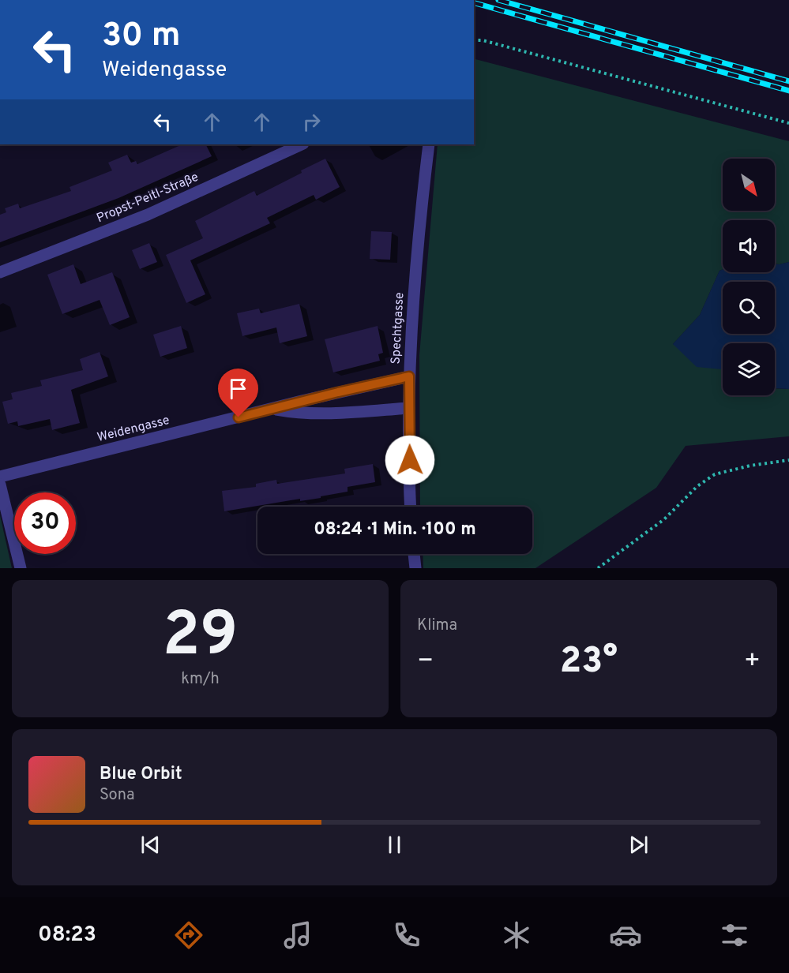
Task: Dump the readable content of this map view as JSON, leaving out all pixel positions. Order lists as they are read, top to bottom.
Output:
{
  "streets": {
    "street": ["Propst-Peitl-Straße", "Spechtgasse", "Weidengasse"]
  },
  "crossings": [
    ["Spechtgasse", "Weidengasse"]
  ],
  "north": "bottom right",
  "page": {
    "turn": ["30 m", "Weidengasse"],
    "limit": "30",
    "trip": "08:24 · 1 Min. · 100 m",
    "tile": [
      ["29", "km/h"],
      "Klima"
    ],
    "heat": ["−", "23°", "+"],
    "song": ["Blue Orbit", "Sona"],
    "tabs": "08:23"
  }
}
